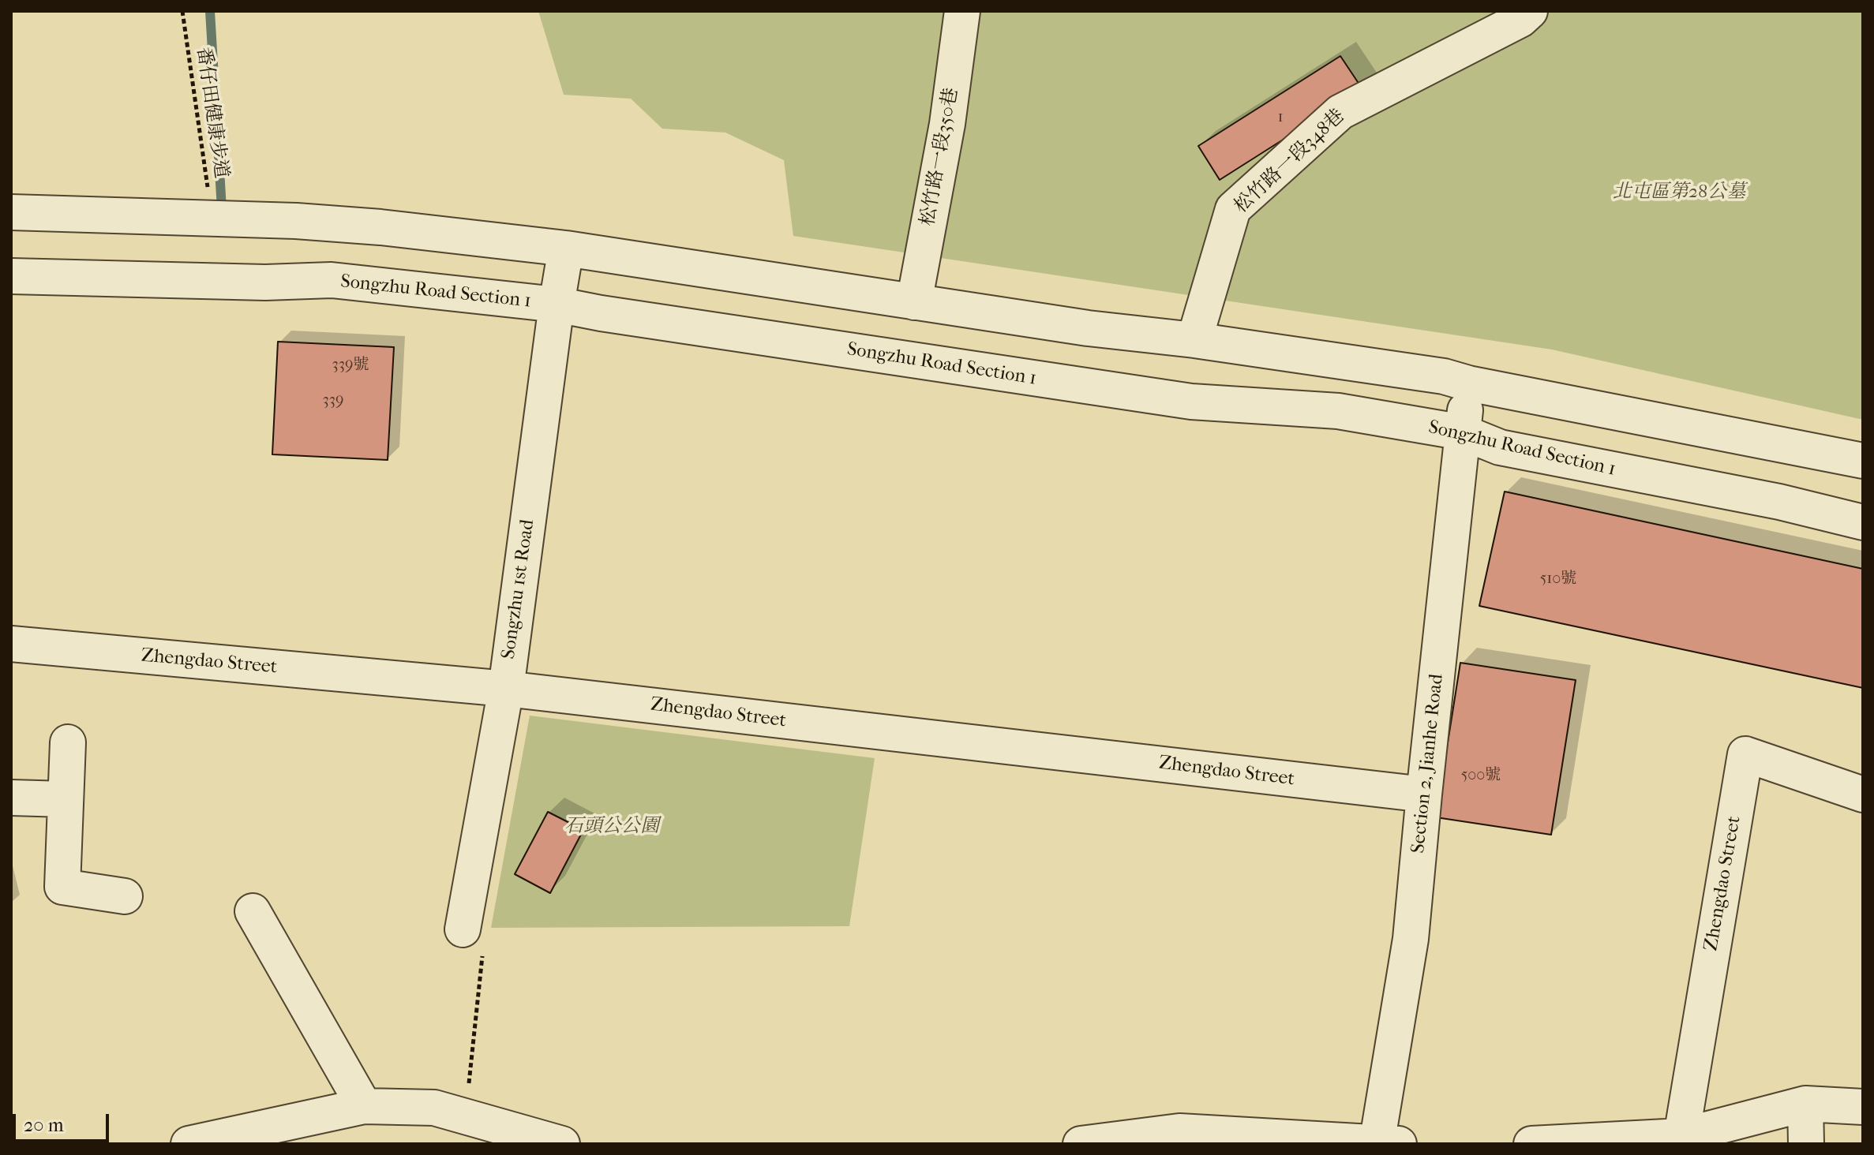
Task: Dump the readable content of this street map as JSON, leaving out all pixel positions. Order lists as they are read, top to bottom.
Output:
{
  "streets": {
    "street": [
      "松竹路一段350巷",
      "松竹路一段348巷",
      "Songzhu Road Section 1",
      "Songzhu 1st Road",
      "Zhengdao Street",
      "Section 2, Jianhe Road"
    ],
    "path": ["番仔田健康步道"]
  },
  "crossings": [
    ["Songzhu Road Section 1", "Songzhu 1st Road"],
    ["Songzhu Road Section 1", "Section 2, Jianhe Road"],
    ["Songzhu 1st Road", "Zhengdao Street"],
    ["Zhengdao Street", "Section 2, Jianhe Road"]
  ],
  "parks": ["北屯區第28公墓", "石頭公公園"],
  "house_numbers": [
    "1",
    "339號",
    "339",
    "510號",
    "500號"
  ],
  "scale_bar": "20 m"
}
